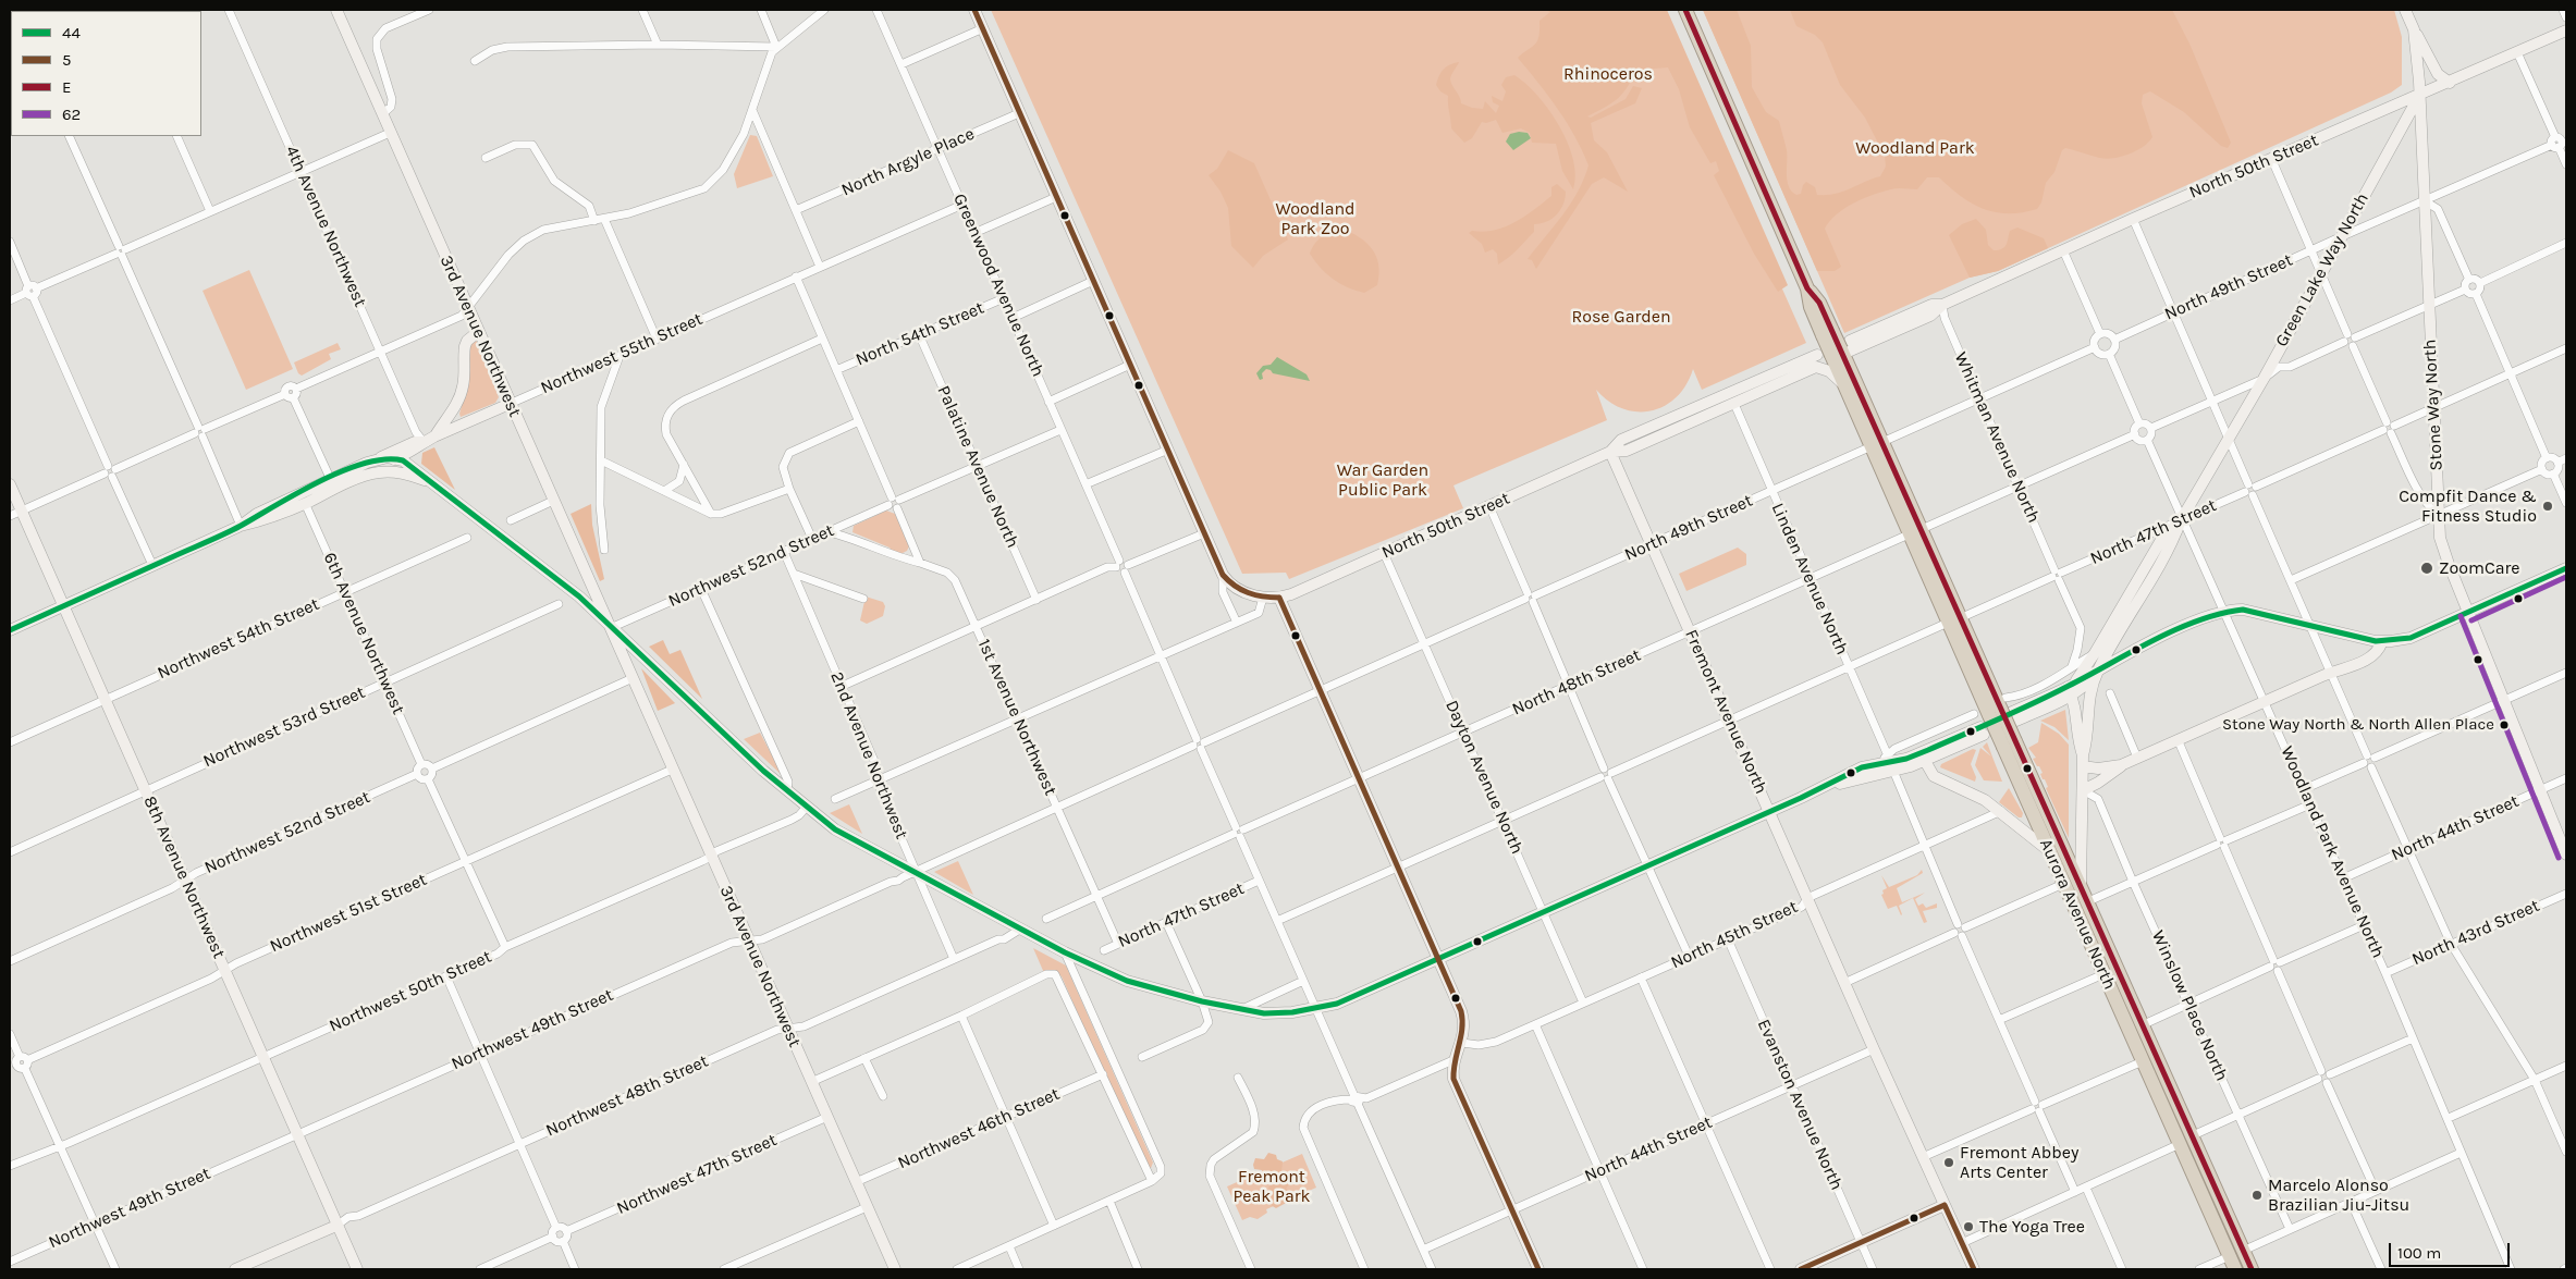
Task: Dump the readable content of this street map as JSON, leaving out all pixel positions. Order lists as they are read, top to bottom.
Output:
{
  "streets": {
    "highway": ["Aurora Avenue North"],
    "main road": [
      "North 50th Street",
      "Green Lake Way North",
      "3rd Avenue Northwest",
      "Northwest 55th Street",
      "Stone Way North",
      "Fremont Avenue North",
      "8th Avenue Northwest",
      "Northwest 48th Street"
    ],
    "street": [
      "North Argyle Place",
      "4th Avenue Northwest",
      "Greenwood Avenue North",
      "North 49th Street",
      "North 54th Street",
      "Whitman Avenue North",
      "Palatine Avenue North",
      "North 47th Street",
      "Northwest 52nd Street",
      "Linden Avenue North",
      "6th Avenue Northwest",
      "Northwest 54th Street",
      "North 48th Street",
      "1st Avenue Northwest",
      "Northwest 53rd Street",
      "2nd Avenue Northwest",
      "Dayton Avenue North",
      "North 44th Street",
      "Woodland Park Avenue North",
      "Northwest 51st Street",
      "North 43rd Street",
      "North 45th Street",
      "Northwest 50th Street",
      "Winslow Place North",
      "Northwest 49th Street",
      "Evanston Avenue North",
      "Northwest 46th Street",
      "Northwest 47th Street"
    ]
  },
  "crossings": [
    ["North Argyle Place", "Greenwood Avenue North"],
    ["North 50th Street", "Green Lake Way North"],
    ["North 50th Street", "Stone Way North"],
    ["North 50th Street", "Whitman Avenue North"],
    ["North 50th Street", "Linden Avenue North"],
    ["North 50th Street", "Fremont Avenue North"],
    ["North 50th Street", "Dayton Avenue North"],
    ["North 50th Street", "Aurora Avenue North"],
    ["4th Avenue Northwest", "Northwest 55th Street"],
    ["Green Lake Way North", "North 49th Street"],
    ["Green Lake Way North", "Stone Way North"],
    ["Green Lake Way North", "North 47th Street"],
    ["Green Lake Way North", "Woodland Park Avenue North"],
    ["Green Lake Way North", "Aurora Avenue North"],
    ["Green Lake Way North", "Winslow Place North"],
    ["Greenwood Avenue North", "North 54th Street"],
    ["Greenwood Avenue North", "Northwest 55th Street"],
    ["Greenwood Avenue North", "Northwest 52nd Street"],
    ["North 49th Street", "Stone Way North"],
    ["North 49th Street", "Whitman Avenue North"],
    ["North 49th Street", "Linden Avenue North"],
    ["North 49th Street", "Fremont Avenue North"],
    ["North 49th Street", "1st Avenue Northwest"],
    ["North 49th Street", "Dayton Avenue North"],
    ["North 49th Street", "Aurora Avenue North"],
    ["North 49th Street", "Northwest 49th Street"],
    ["North 54th Street", "Palatine Avenue North"],
    ["3rd Avenue Northwest", "Northwest 55th Street"],
    ["3rd Avenue Northwest", "Northwest 52nd Street"],
    ["3rd Avenue Northwest", "Northwest 51st Street"],
    ["3rd Avenue Northwest", "Northwest 50th Street"],
    ["3rd Avenue Northwest", "Northwest 49th Street"],
    ["3rd Avenue Northwest", "Northwest 48th Street"],
    ["3rd Avenue Northwest", "Northwest 46th Street"],
    ["3rd Avenue Northwest", "Northwest 47th Street"],
    ["Stone Way North", "North 47th Street"],
    ["Stone Way North", "North 44th Street"],
    ["Whitman Avenue North", "North 47th Street"],
    ["Whitman Avenue North", "North 48th Street"],
    ["Palatine Avenue North", "Northwest 52nd Street"],
    ["North 47th Street", "Linden Avenue North"],
    ["North 47th Street", "Fremont Avenue North"],
    ["North 47th Street", "1st Avenue Northwest"],
    ["North 47th Street", "Dayton Avenue North"],
    ["North 47th Street", "Woodland Park Avenue North"],
    ["North 47th Street", "Aurora Avenue North"],
    ["Northwest 52nd Street", "6th Avenue Northwest"],
    ["Northwest 52nd Street", "1st Avenue Northwest"],
    ["Northwest 52nd Street", "2nd Avenue Northwest"],
    ["Northwest 52nd Street", "8th Avenue Northwest"],
    ["Linden Avenue North", "North 48th Street"],
    ["6th Avenue Northwest", "Northwest 54th Street"],
    ["6th Avenue Northwest", "Northwest 53rd Street"],
    ["Northwest 54th Street", "8th Avenue Northwest"],
    ["North 48th Street", "Fremont Avenue North"],
    ["North 48th Street", "1st Avenue Northwest"],
    ["North 48th Street", "Dayton Avenue North"],
    ["North 48th Street", "Woodland Park Avenue North"],
    ["North 48th Street", "Aurora Avenue North"],
    ["Fremont Avenue North", "North 44th Street"],
    ["Fremont Avenue North", "North 45th Street"],
    ["1st Avenue Northwest", "Northwest 49th Street"],
    ["Northwest 53rd Street", "8th Avenue Northwest"],
    ["2nd Avenue Northwest", "Northwest 49th Street"],
    ["2nd Avenue Northwest", "Northwest 48th Street"],
    ["Dayton Avenue North", "North 45th Street"],
    ["North 44th Street", "Woodland Park Avenue North"],
    ["North 44th Street", "Evanston Avenue North"],
    ["Woodland Park Avenue North", "North 43rd Street"],
    ["8th Avenue Northwest", "Northwest 51st Street"],
    ["8th Avenue Northwest", "Northwest 50th Street"],
    ["8th Avenue Northwest", "Northwest 49th Street"],
    ["8th Avenue Northwest", "Northwest 48th Street"],
    ["North 45th Street", "Evanston Avenue North"]
  ],
  "parks": [
    "Rhinoceros",
    "Woodland Park",
    "Woodland Park Zoo",
    "Rose Garden",
    "War Garden Public Park",
    "Fremont Peak Park"
  ],
  "places": [
    "Compfit Dance & Fitness Studio",
    "ZoomCare",
    "Stone Way North & North Allen Place",
    "Fremont Abbey Arts Center",
    "Marcelo Alonso Brazilian Jiu-Jitsu",
    "The Yoga Tree"
  ],
  "lines": [
    "transit line 5",
    "transit line E",
    "transit line 44",
    "transit line 62"
  ],
  "legend": [
    "44",
    "5",
    "E",
    "62"
  ],
  "scale_bar": "100 m"
}
